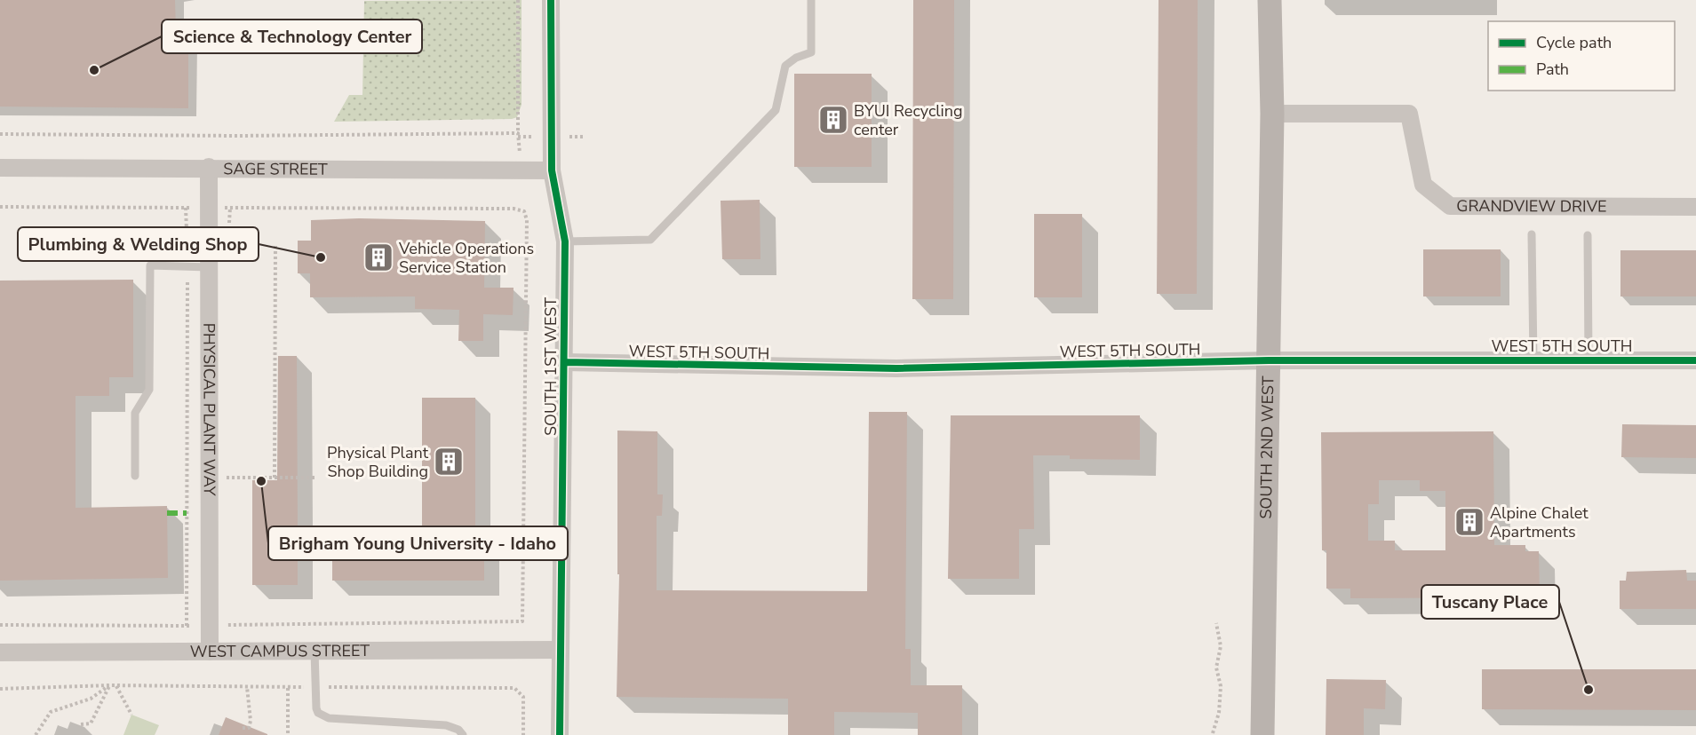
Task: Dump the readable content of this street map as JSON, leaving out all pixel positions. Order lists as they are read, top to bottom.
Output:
{
  "streets": {
    "main road": ["SOUTH 2ND WEST"],
    "street": [
      "SAGE STREET",
      "GRANDVIEW DRIVE",
      "WEST 5TH SOUTH",
      "SOUTH 1ST WEST",
      "PHYSICAL PLANT WAY",
      "WEST CAMPUS STREET"
    ]
  },
  "crossings": [
    ["SAGE STREET", "SOUTH 1ST WEST"],
    ["SAGE STREET", "PHYSICAL PLANT WAY"],
    ["GRANDVIEW DRIVE", "SOUTH 2ND WEST"],
    ["WEST 5TH SOUTH", "SOUTH 1ST WEST"],
    ["WEST 5TH SOUTH", "SOUTH 2ND WEST"],
    ["SOUTH 1ST WEST", "WEST CAMPUS STREET"],
    ["PHYSICAL PLANT WAY", "WEST CAMPUS STREET"]
  ],
  "places": {
    "other": [
      "Science & Technology Center",
      "Plumbing & Welding Shop",
      "Brigham Young University - Idaho",
      "Tuscany Place"
    ],
    "building": [
      "BYUI Recycling center",
      "Vehicle Operations Service Station",
      "Physical Plant Shop Building",
      "Alpine Chalet Apartments"
    ]
  },
  "legend": ["Cycle path", "Path"]
}
